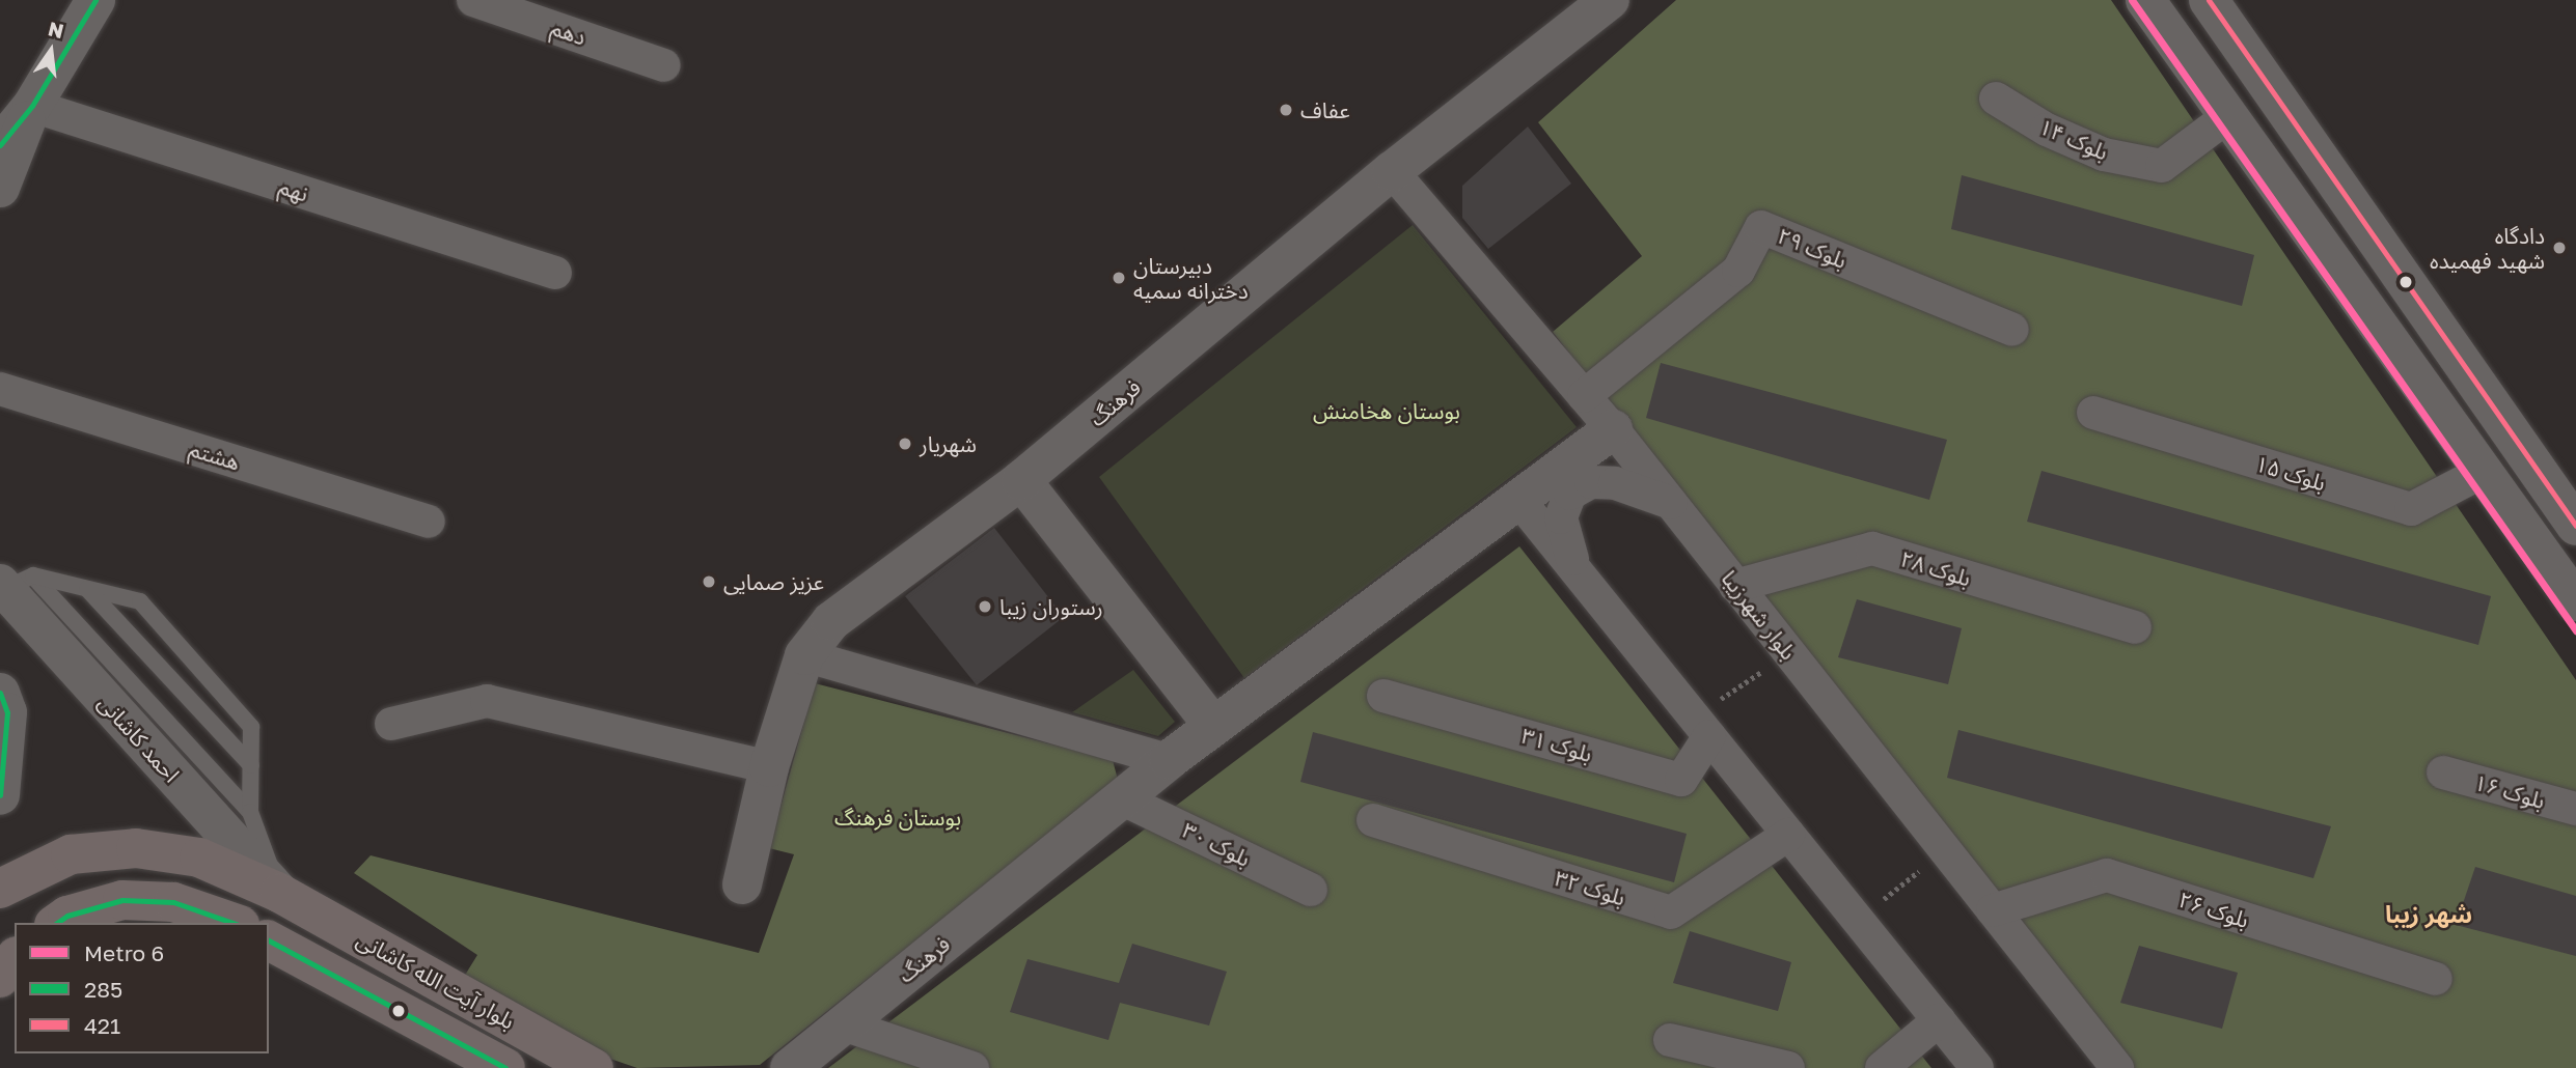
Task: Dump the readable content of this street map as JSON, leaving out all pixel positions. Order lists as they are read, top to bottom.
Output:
{
  "streets": {
    "main road": ["بلوار آیت الله کاشانی"],
    "street": [
      "دهم",
      "بلوک ۱۴",
      "نهم",
      "بلوک ۲۹",
      "فرهنگ",
      "هشتم",
      "بلوک ۱۵",
      "بلوک ۲۸",
      "بلوار شهرزیبا",
      "احمد کاشانی",
      "بلوک ۳۱",
      "بلوک ۱۶",
      "بلوک ۳۰",
      "بلوک ۳۲",
      "بلوک ۲۶"
    ]
  },
  "crossings": [
    ["بلوک ۲۹", "بلوار شهرزیبا"],
    ["فرهنگ", "بلوار شهرزیبا"],
    ["فرهنگ", "بلوک ۳۰"],
    ["بلوک ۲۸", "بلوار شهرزیبا"],
    ["بلوار شهرزیبا", "بلوک ۲۶"],
    ["احمد کاشانی", "بلوار آیت الله کاشانی"]
  ],
  "districts": ["شهر زیبا"],
  "parks": ["بوستان هخامنش", "بوستان فرهنگ"],
  "places": [
    "عفاف",
    "دادگاه شهید فهمیده",
    "دبیرستان دخترانه سمیه",
    "شهریار",
    "عزیز صمایی",
    "رستوران زیبا"
  ],
  "lines": ["metro line 6", "transit line 285", "transit line 421"],
  "legend": ["Metro 6", "285", "421"],
  "north": "top"
}
